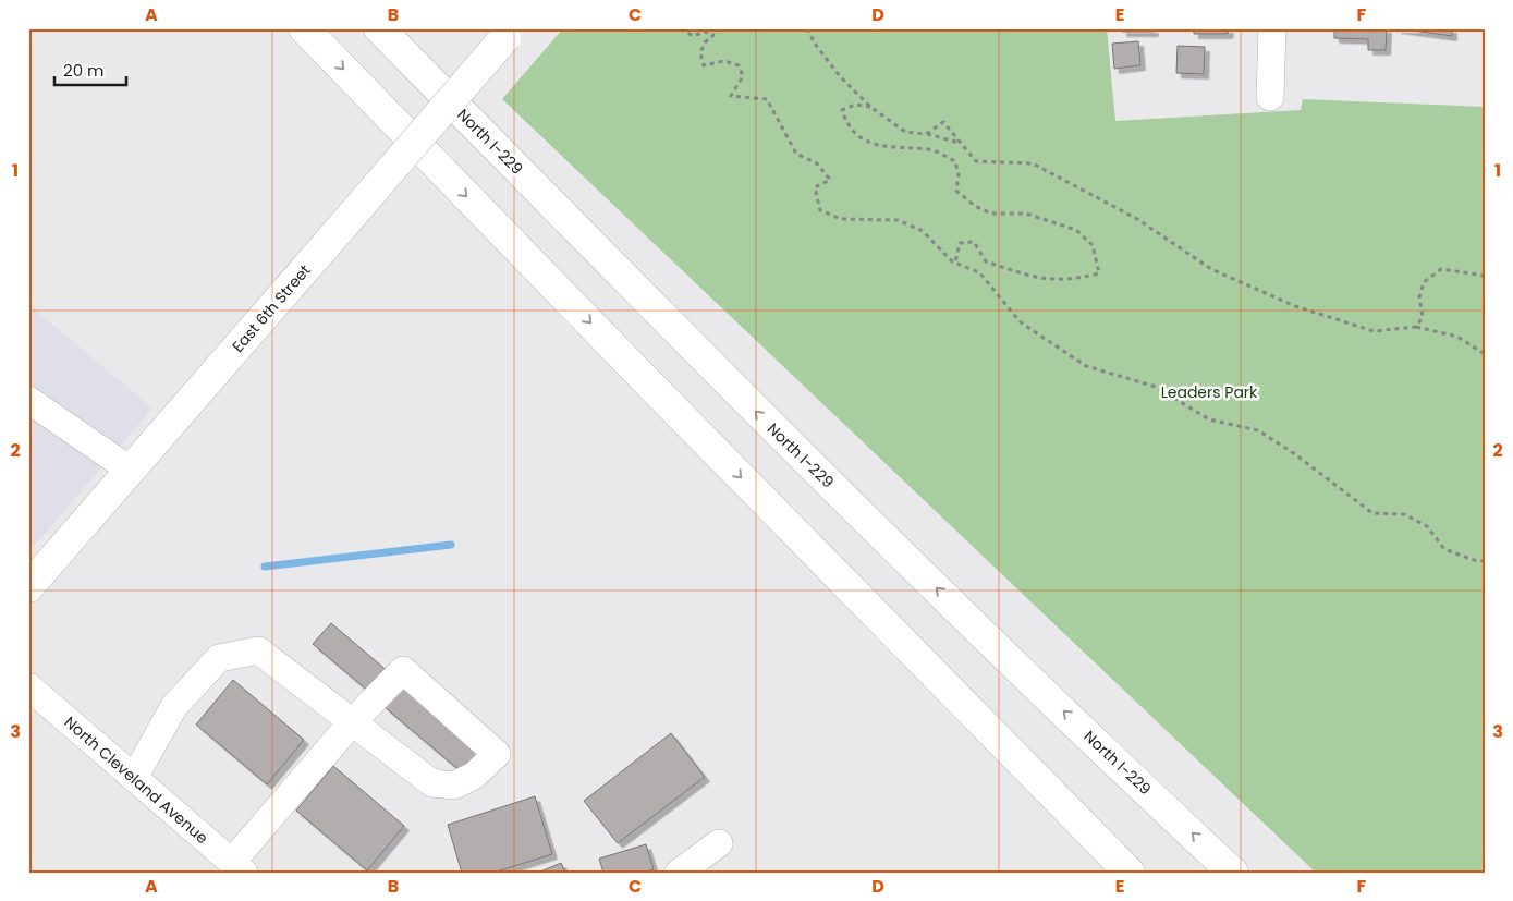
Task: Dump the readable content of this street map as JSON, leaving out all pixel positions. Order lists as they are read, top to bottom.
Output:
{
  "streets": {
    "main road": ["North I-229", "East 6th Street"],
    "street": ["North Cleveland Avenue"]
  },
  "parks": ["Leaders Park"],
  "scale_bar": "20 m",
  "grid": {
    "columns": [
      "A",
      "B",
      "C",
      "D",
      "E",
      "F"
    ],
    "rows": ["1", "2", "3"]
  }
}
